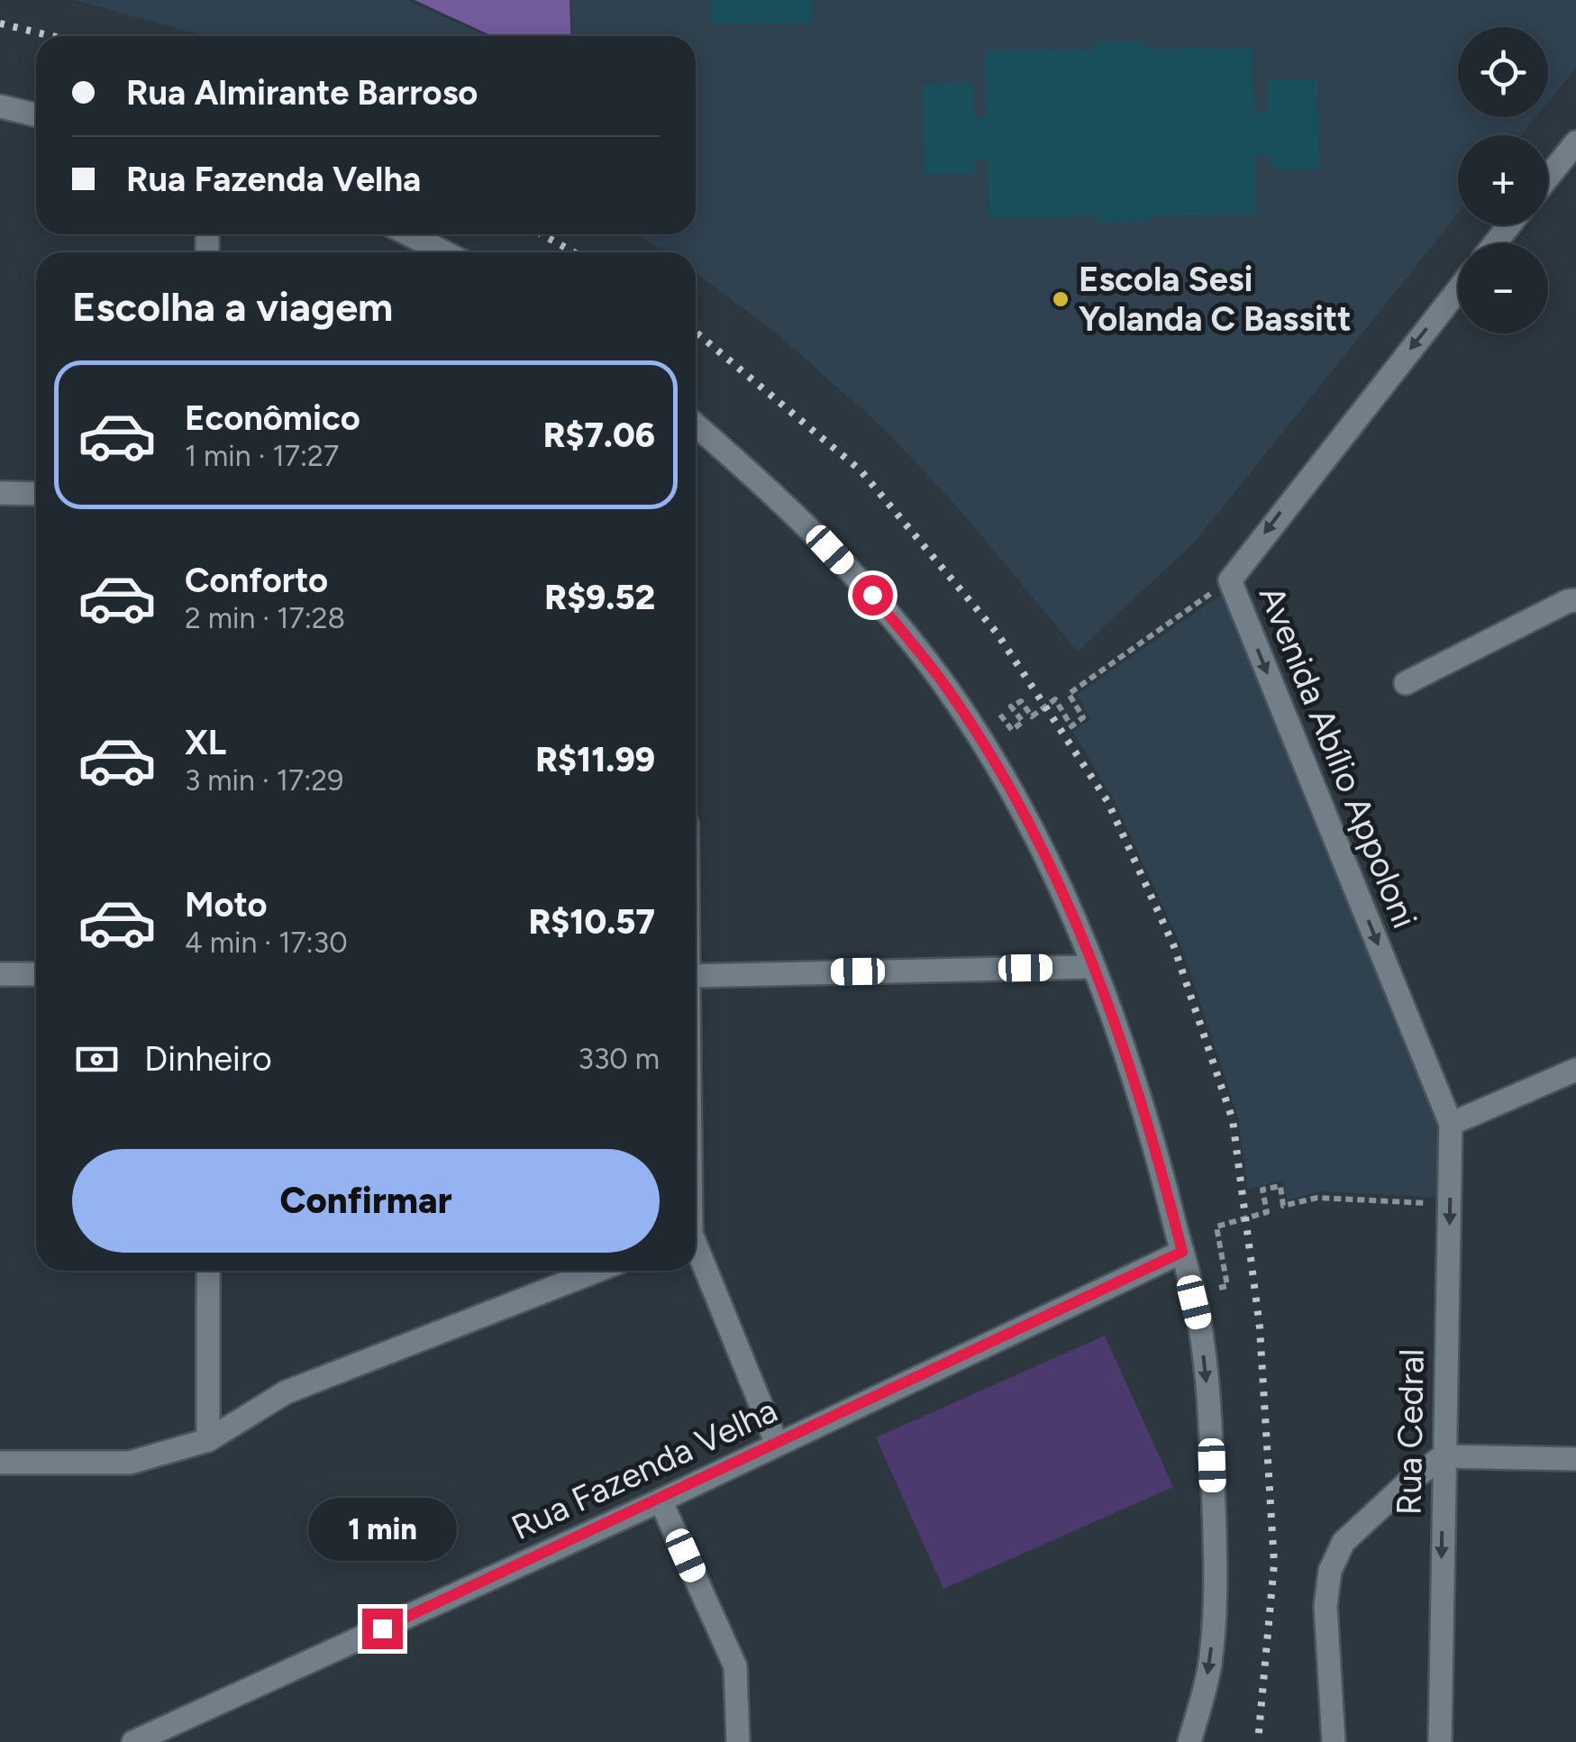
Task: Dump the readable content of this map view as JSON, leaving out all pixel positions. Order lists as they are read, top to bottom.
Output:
{
  "streets": {
    "street": ["Avenida Abílio Appoloni", "Rua Cedral", "Rua Fazenda Velha"]
  },
  "crossings": [
    ["Avenida Abílio Appoloni", "Rua Cedral"]
  ],
  "one_way": ["Avenida Abílio Appoloni", "Rua Cedral"],
  "places": ["Escola Sesi Yolanda C Bassitt"],
  "page": {
    "map_buttons": ["+", "−"],
    "banner": ["Rua Almirante Barroso", "Rua Fazenda Velha"],
    "heading": "Escolha a viagem",
    "list": [
      {
        "name": "Econômico",
        "note": "1 min · 17:27",
        "value": "R$7.06"
      },
      {
        "name": "Conforto",
        "note": "2 min · 17:28",
        "value": "R$9.52"
      },
      {
        "name": "XL",
        "note": "3 min · 17:29",
        "value": "R$11.99"
      },
      {
        "name": "Moto",
        "note": "4 min · 17:30",
        "value": "R$10.57"
      }
    ],
    "pay": ["Dinheiro", "330 m"],
    "buttons": "Confirmar",
    "bubble": "1 min"
  }
}
